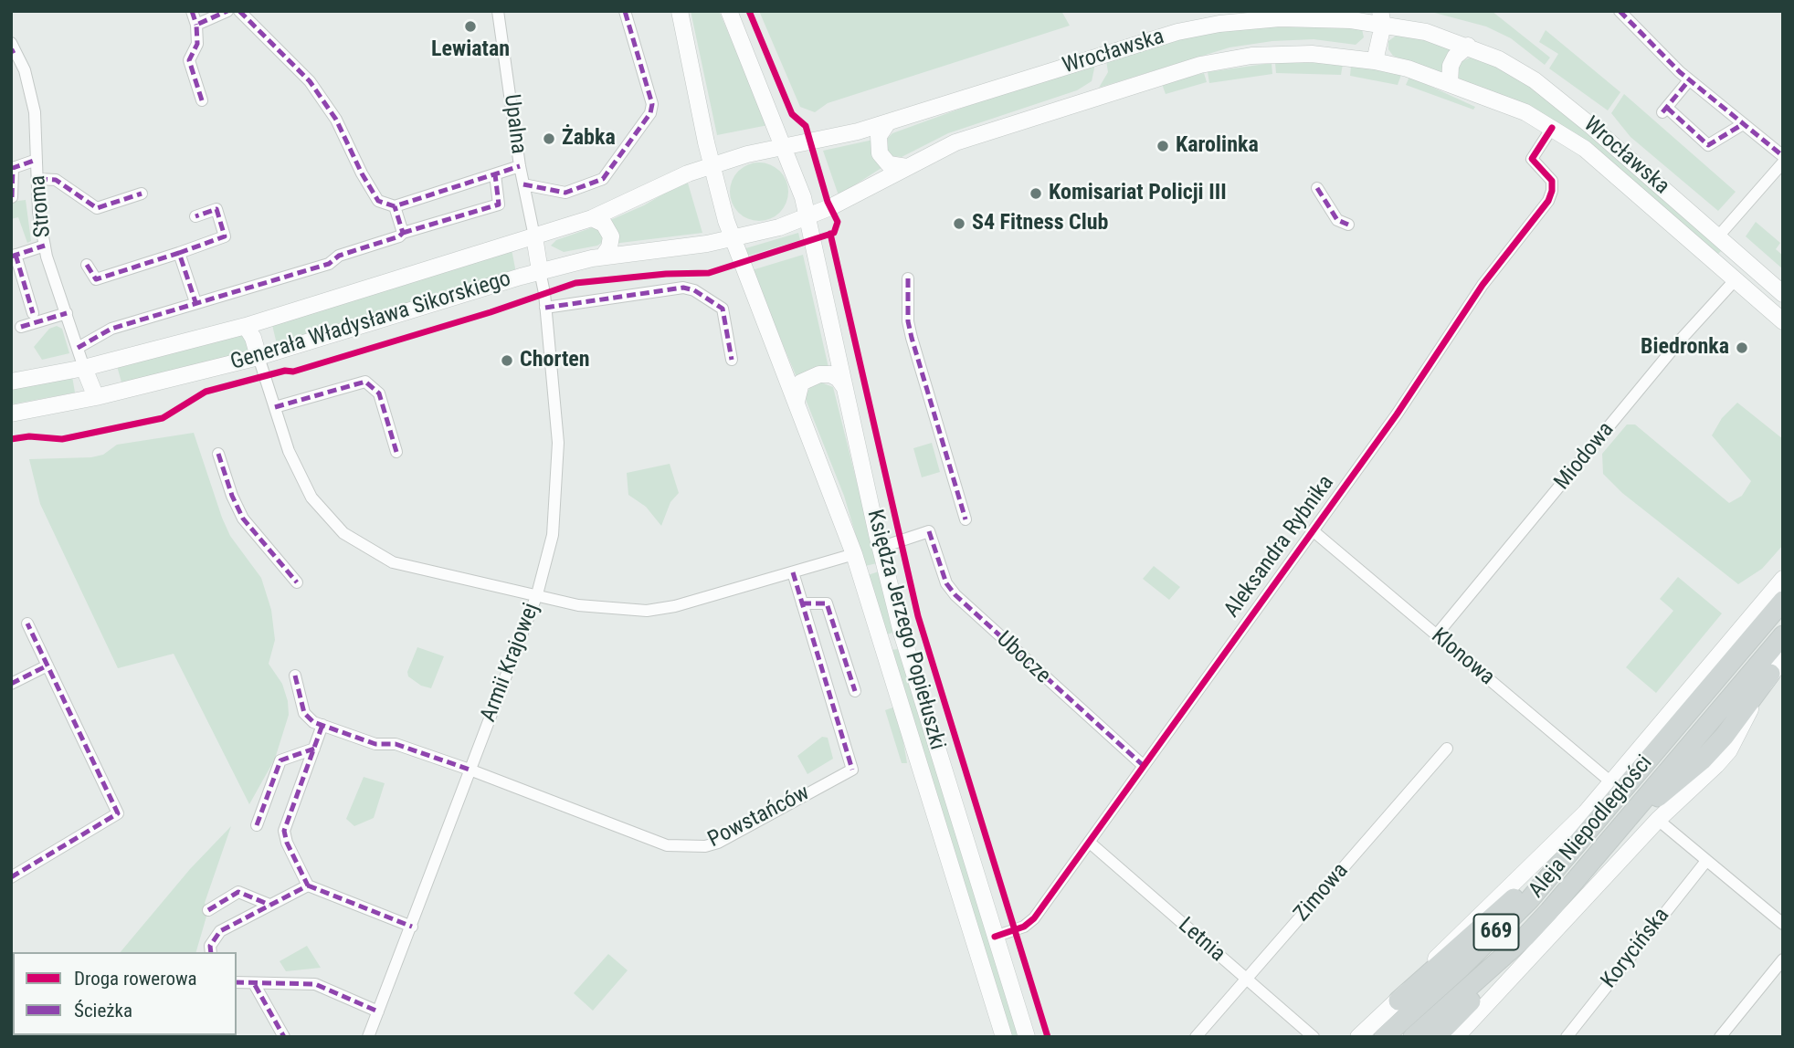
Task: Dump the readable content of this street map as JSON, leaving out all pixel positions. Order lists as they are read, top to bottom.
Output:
{
  "streets": {
    "main road": [
      "Wrocławska",
      "Generała Władysława Sikorskiego",
      "Księdza Jerzego Popiełuszki",
      "Aleja Niepodległości",
      "669"
    ],
    "street": [
      "Upalna",
      "Stroma",
      "Miodowa",
      "Aleksandra Rybnika",
      "Klonowa",
      "Ubocze",
      "Armii Krajowej",
      "Powstańców",
      "Zimowa",
      "Letnia",
      "Korycińska"
    ]
  },
  "crossings": [
    ["Wrocławska", "Generała Władysława Sikorskiego"],
    ["Wrocławska", "Miodowa"],
    ["Wrocławska", "Aleksandra Rybnika"],
    ["Wrocławska", "Księdza Jerzego Popiełuszki"],
    ["Upalna", "Generała Władysława Sikorskiego"],
    ["Stroma", "Generała Władysława Sikorskiego"],
    ["Generała Władysława Sikorskiego", "Księdza Jerzego Popiełuszki"],
    ["Generała Władysława Sikorskiego", "Armii Krajowej"],
    ["Miodowa", "Klonowa"],
    ["Aleksandra Rybnika", "Księdza Jerzego Popiełuszki"],
    ["Aleksandra Rybnika", "Klonowa"],
    ["Aleksandra Rybnika", "Ubocze"],
    ["Aleksandra Rybnika", "Letnia"],
    ["Księdza Jerzego Popiełuszki", "Ubocze"],
    ["Armii Krajowej", "Powstańców"],
    ["Zimowa", "Letnia"]
  ],
  "places": [
    "Lewiatan",
    "Żabka",
    "Karolinka",
    "Komisariat Policji III",
    "S4 Fitness Club",
    "Biedronka",
    "Chorten"
  ],
  "legend": ["Droga rowerowa", "Ścieżka"]
}
